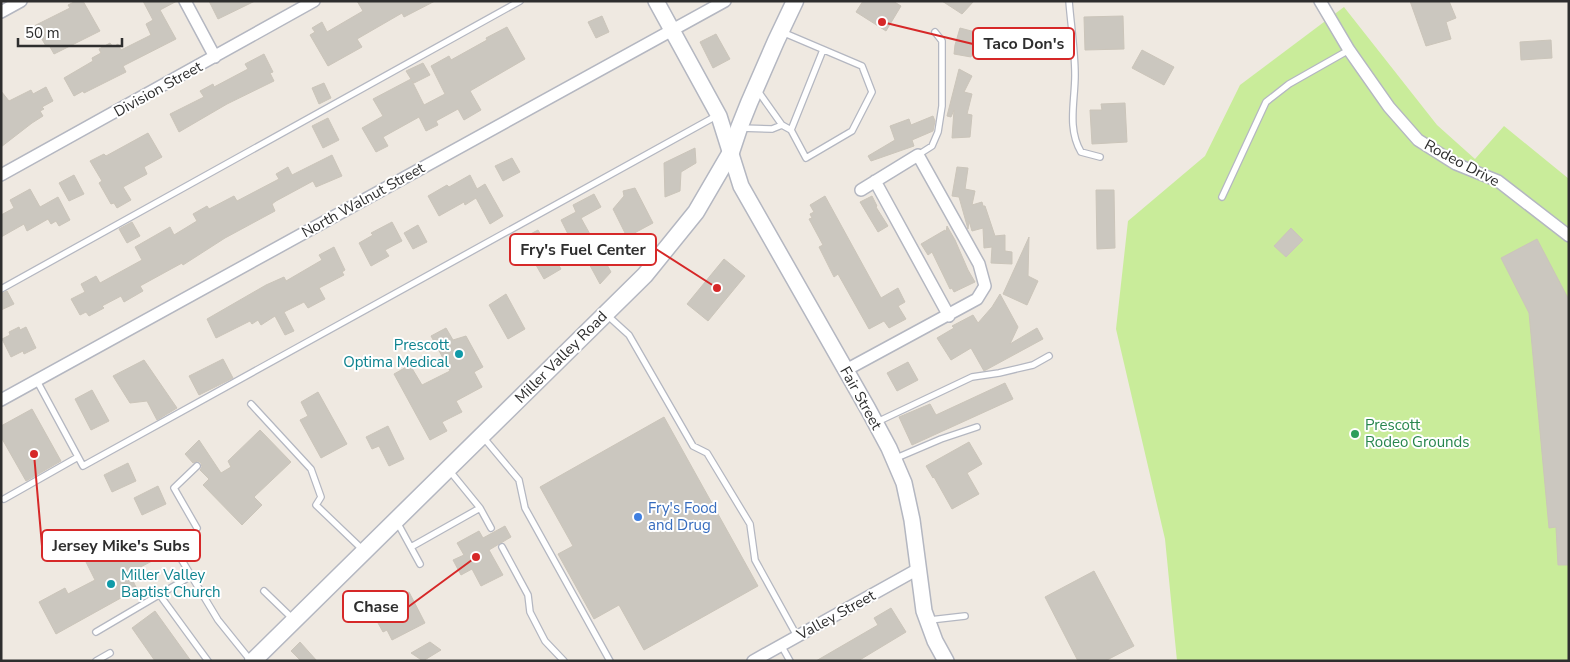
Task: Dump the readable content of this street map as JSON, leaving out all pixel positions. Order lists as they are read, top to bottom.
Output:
{
  "streets": {
    "main road": ["Miller Valley Road"],
    "street": [
      "Division Street",
      "Rodeo Drive",
      "North Walnut Street",
      "Fair Street",
      "Valley Street"
    ]
  },
  "crossings": [
    ["North Walnut Street", "Fair Street"],
    ["Miller Valley Road", "Fair Street"],
    ["Fair Street", "Valley Street"]
  ],
  "places": [
    "Taco Don's",
    "Fry's Fuel Center",
    "Prescott Optima Medical",
    "Prescott Rodeo Grounds",
    "Jersey Mike's Subs",
    "Fry's Food and Drug",
    "Chase",
    "Miller Valley Baptist Church"
  ],
  "scale_bar": "50 m"
}
